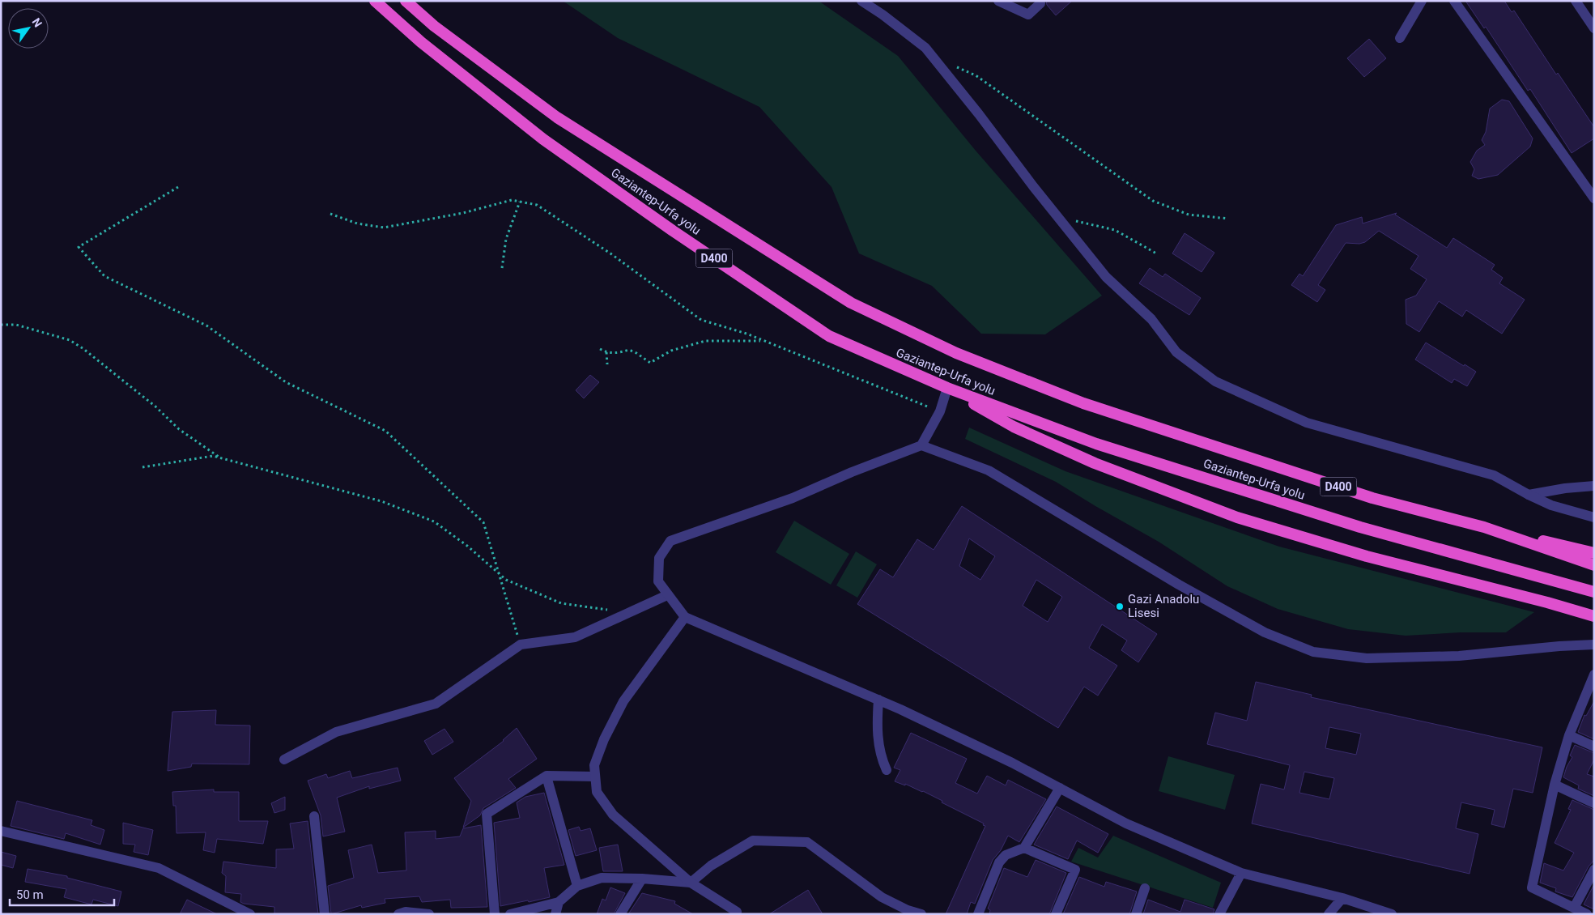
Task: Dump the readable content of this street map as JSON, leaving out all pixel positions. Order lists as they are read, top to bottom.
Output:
{
  "streets": {
    "highway": ["Gaziantep-Urfa yolu", "D400"]
  },
  "places": ["Gazi Anadolu Lisesi"],
  "scale_bar": "50 m",
  "north": "top right"
}
